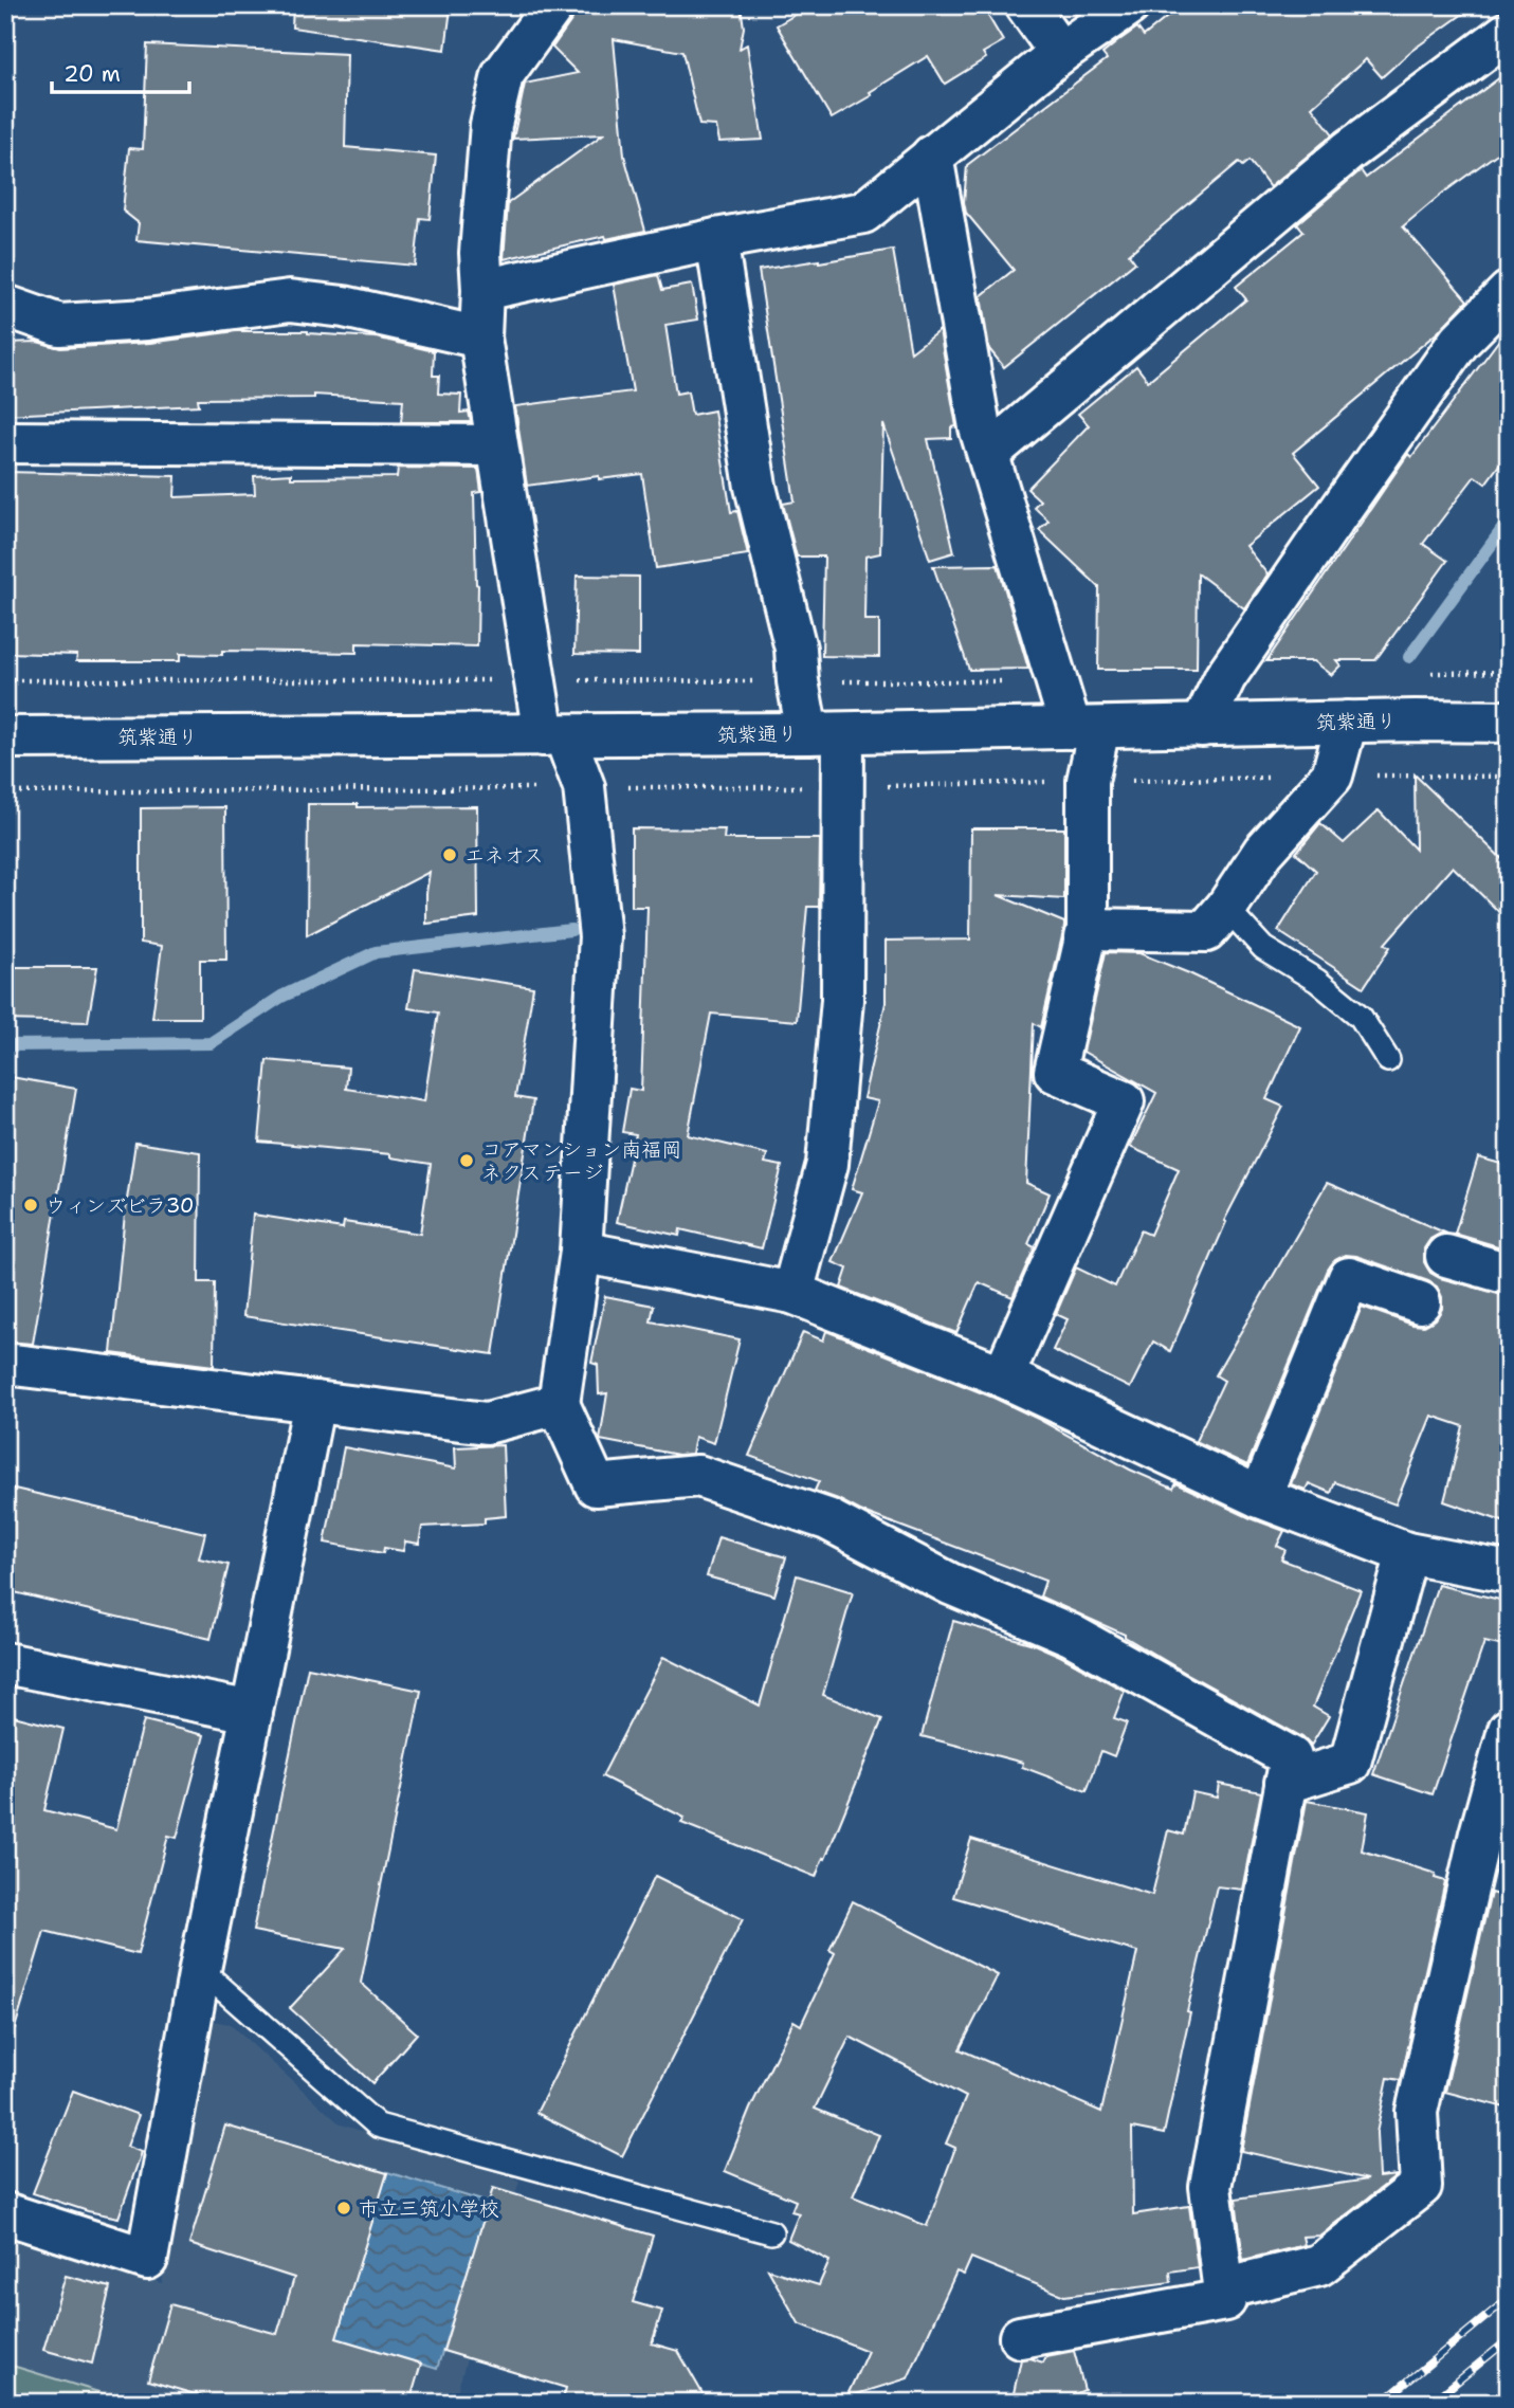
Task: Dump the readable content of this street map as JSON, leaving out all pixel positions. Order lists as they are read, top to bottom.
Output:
{
  "streets": {
    "street": ["筑紫通り"]
  },
  "places": [
    "エネオス",
    "コアマンション南福岡 ネクステージ",
    "ウィンズビラ30",
    "市立三筑小学校"
  ],
  "scale_bar": "20 m"
}
